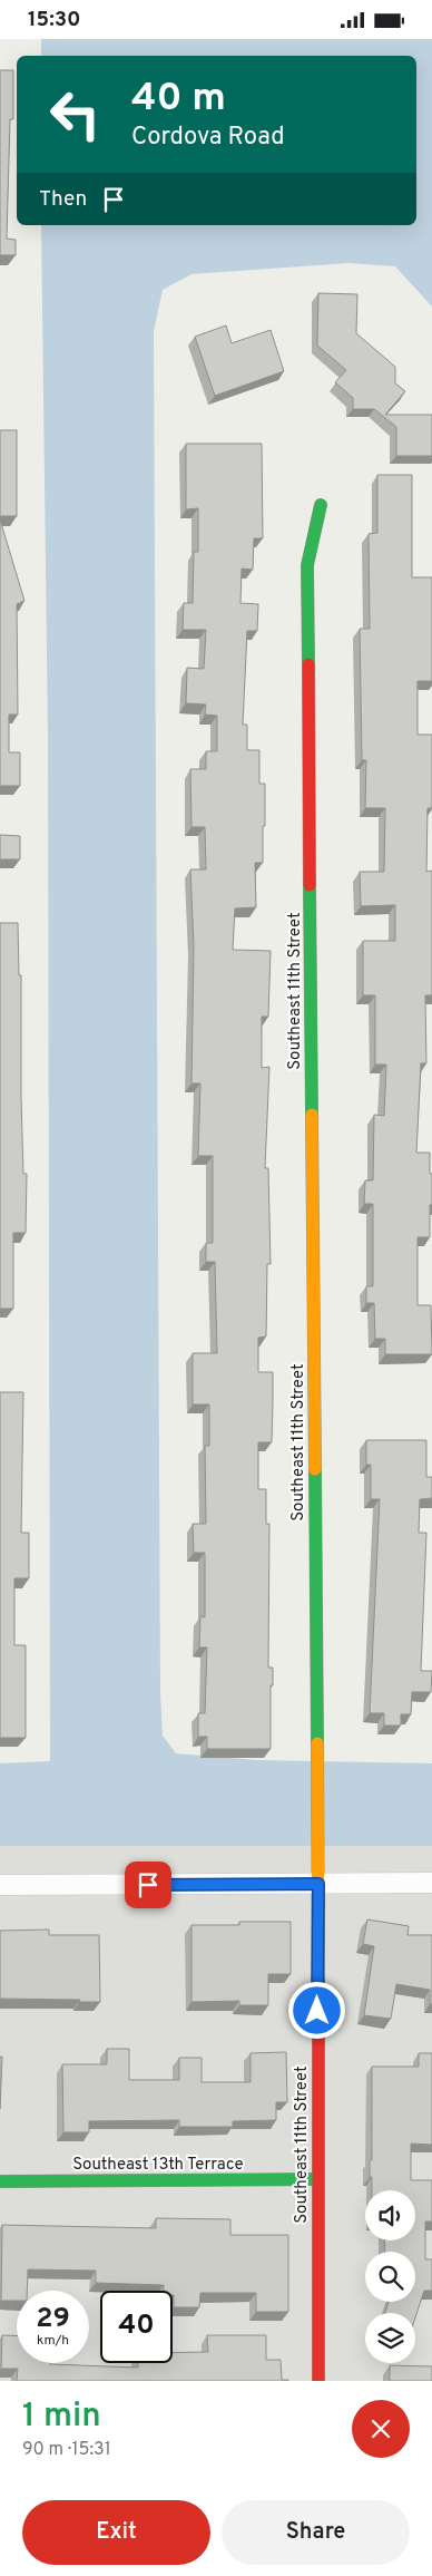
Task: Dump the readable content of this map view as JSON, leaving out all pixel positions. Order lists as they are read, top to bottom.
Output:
{
  "streets": {
    "street": ["Southeast 11th Street", "Southeast 13th Terrace"]
  },
  "crossings": [
    ["Southeast 11th Street", "Southeast 13th Terrace"]
  ],
  "page": {
    "status": "15:30",
    "turn": ["40 m", "Cordova Road"],
    "then": "Then",
    "speed": "29 km/h",
    "limit": "40",
    "heading": ["1 min", "90 m · 15:31"],
    "buttons": ["Exit", "Share"]
  }
}
